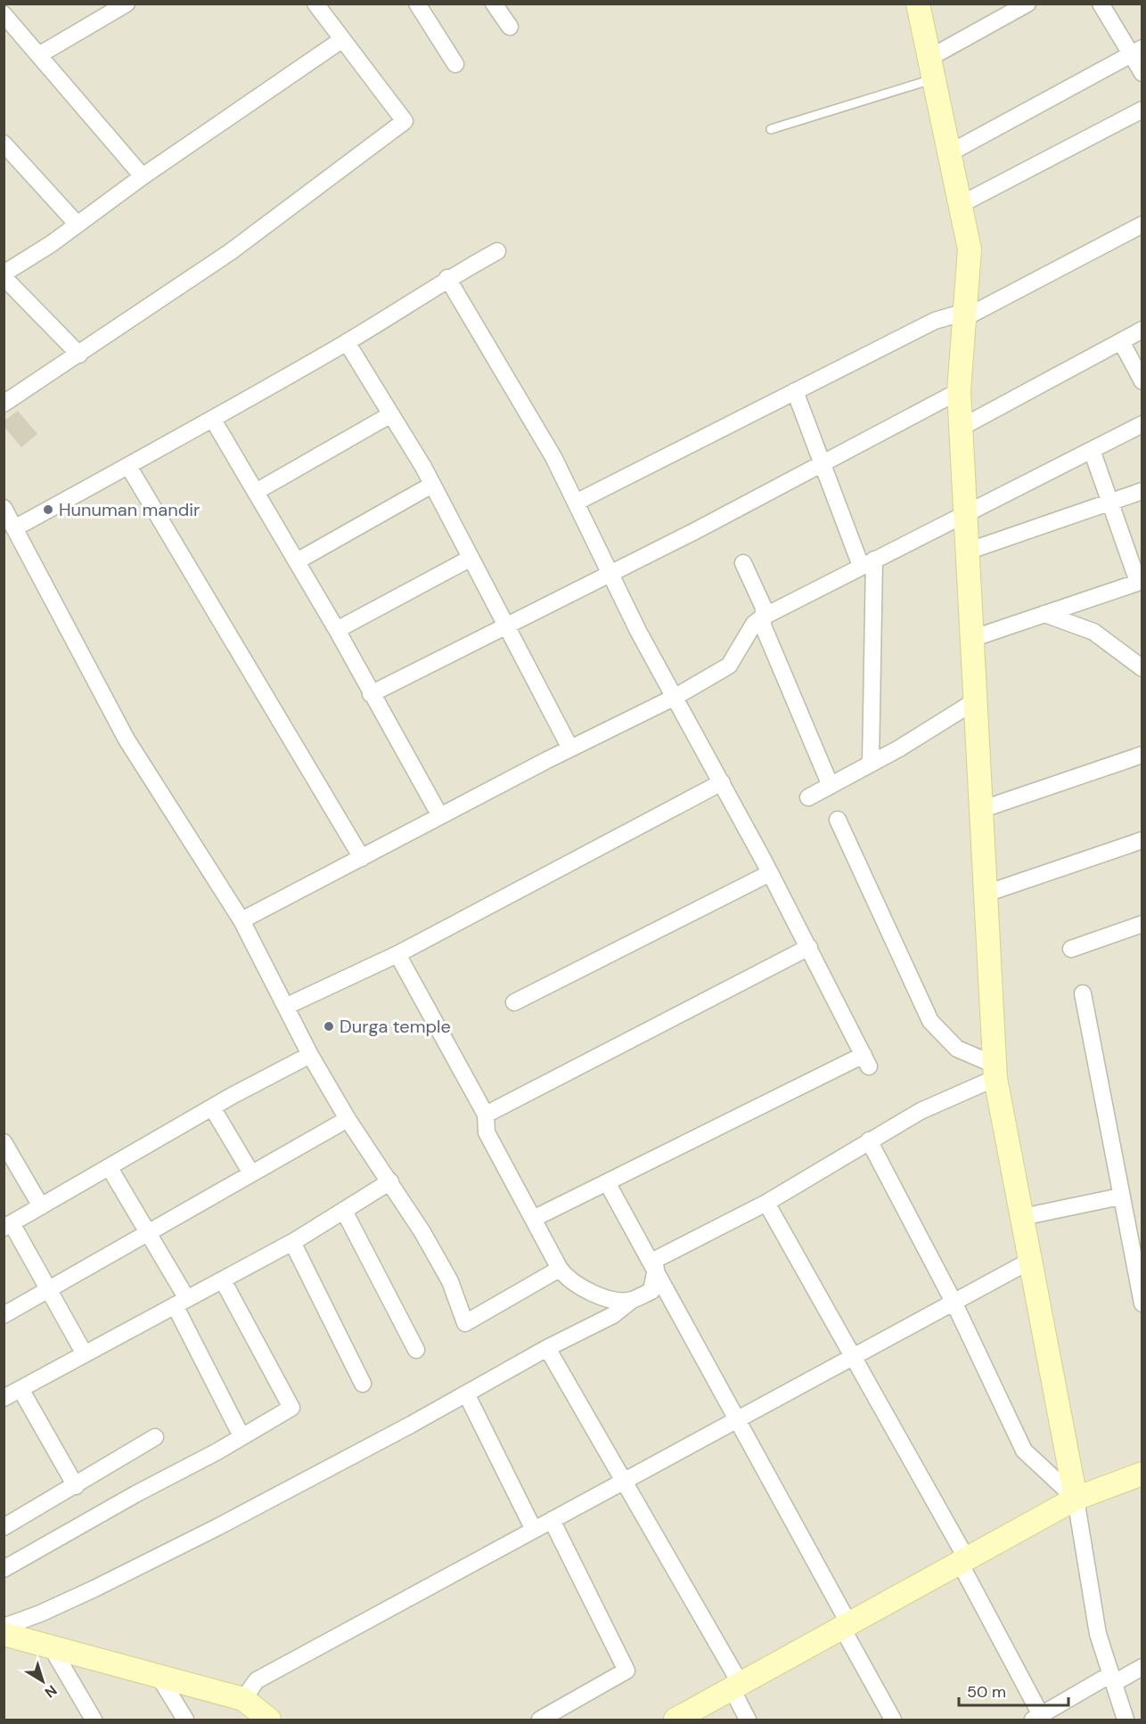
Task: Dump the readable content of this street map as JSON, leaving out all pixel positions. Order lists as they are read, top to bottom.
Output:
{
  "places": ["Hunuman mandir", "Durga temple"],
  "scale_bar": "50 m",
  "north": "bottom right"
}
